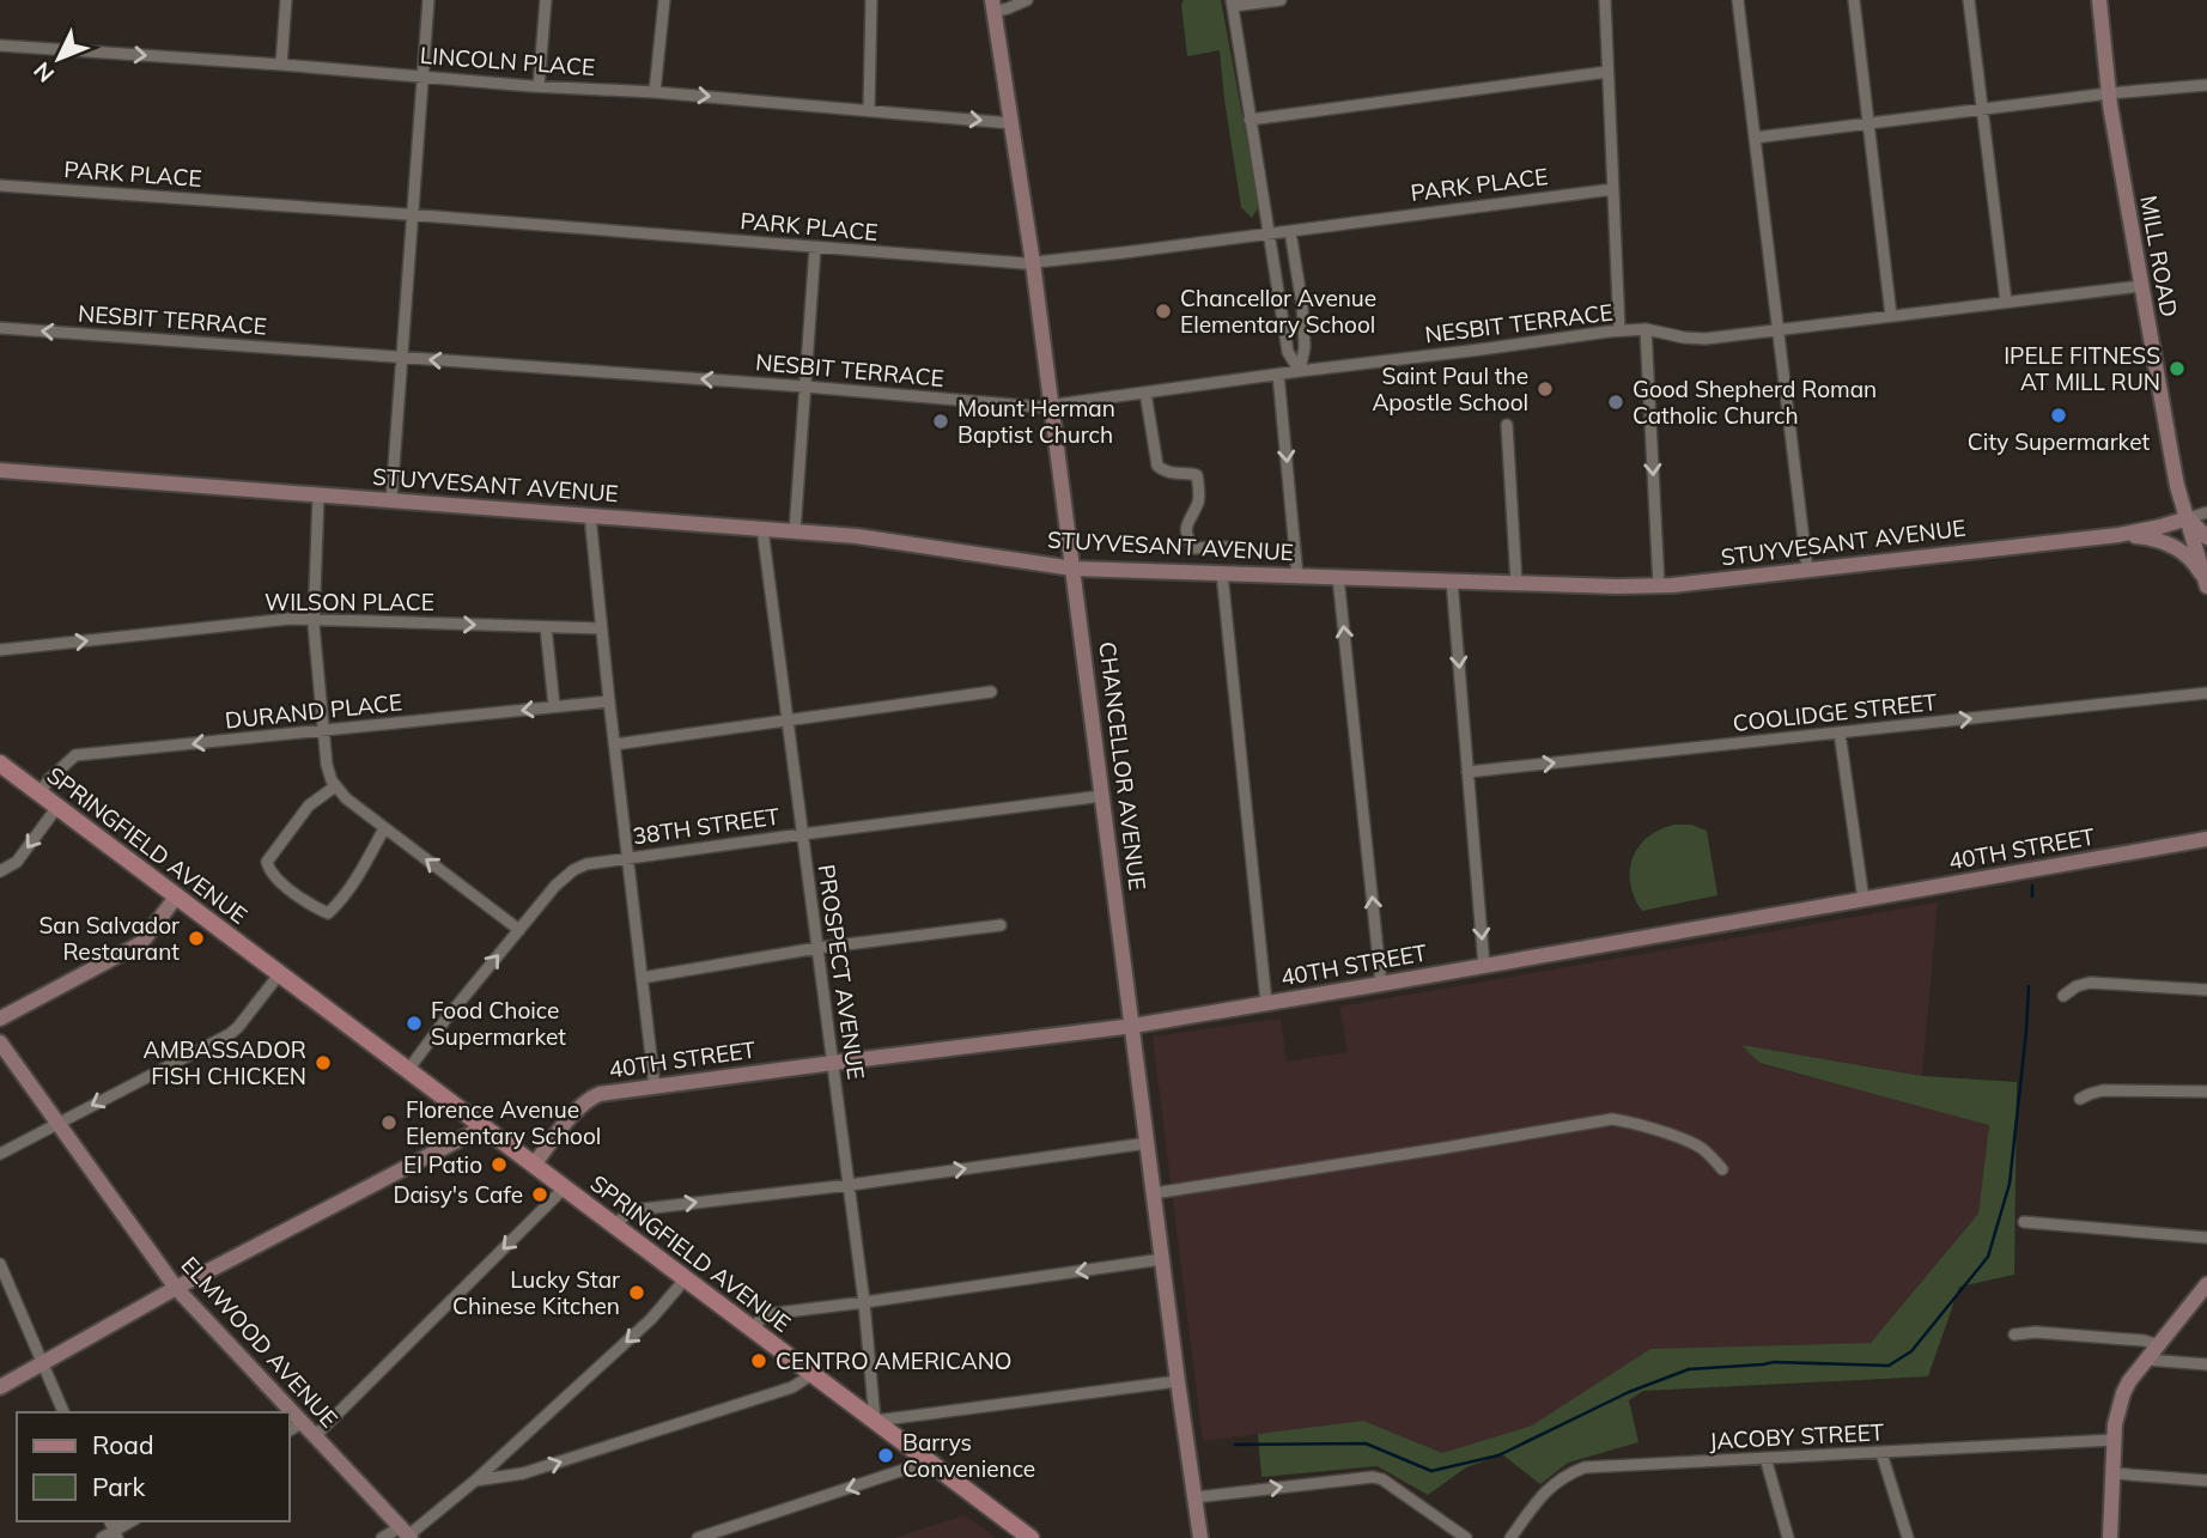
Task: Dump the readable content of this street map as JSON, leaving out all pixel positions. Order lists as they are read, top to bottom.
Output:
{
  "streets": {
    "main road": [
      "MILL ROAD",
      "STUYVESANT AVENUE",
      "CHANCELLOR AVENUE",
      "SPRINGFIELD AVENUE",
      "40TH STREET",
      "ELMWOOD AVENUE"
    ],
    "street": [
      "LINCOLN PLACE",
      "PARK PLACE",
      "NESBIT TERRACE",
      "WILSON PLACE",
      "DURAND PLACE",
      "COOLIDGE STREET",
      "38TH STREET",
      "PROSPECT AVENUE",
      "JACOBY STREET"
    ]
  },
  "crossings": [
    ["LINCOLN PLACE", "CHANCELLOR AVENUE"],
    ["PARK PLACE", "CHANCELLOR AVENUE"],
    ["MILL ROAD", "NESBIT TERRACE"],
    ["MILL ROAD", "STUYVESANT AVENUE"],
    ["NESBIT TERRACE", "CHANCELLOR AVENUE"],
    ["STUYVESANT AVENUE", "CHANCELLOR AVENUE"],
    ["STUYVESANT AVENUE", "PROSPECT AVENUE"],
    ["DURAND PLACE", "SPRINGFIELD AVENUE"],
    ["CHANCELLOR AVENUE", "38TH STREET"],
    ["CHANCELLOR AVENUE", "40TH STREET"],
    ["38TH STREET", "SPRINGFIELD AVENUE"],
    ["38TH STREET", "PROSPECT AVENUE"],
    ["SPRINGFIELD AVENUE", "40TH STREET"],
    ["SPRINGFIELD AVENUE", "PROSPECT AVENUE"],
    ["40TH STREET", "PROSPECT AVENUE"]
  ],
  "one_way": [
    "LINCOLN PLACE",
    "NESBIT TERRACE",
    "WILSON PLACE",
    "DURAND PLACE",
    "COOLIDGE STREET"
  ],
  "places": [
    "Chancellor Avenue Elementary School",
    "IPELE FITNESS AT MILL RUN",
    "Saint Paul the Apostle School",
    "Good Shepherd Roman Catholic Church",
    "City Supermarket",
    "Mount Herman Baptist Church",
    "San Salvador Restaurant",
    "Food Choice Supermarket",
    "AMBASSADOR FISH CHICKEN",
    "Florence Avenue Elementary School",
    "El Patio",
    "Daisy's Cafe",
    "Lucky Star Chinese Kitchen",
    "CENTRO AMERICANO",
    "Barrys Convenience"
  ],
  "legend": ["Road", "Park"],
  "north": "bottom left"
}
